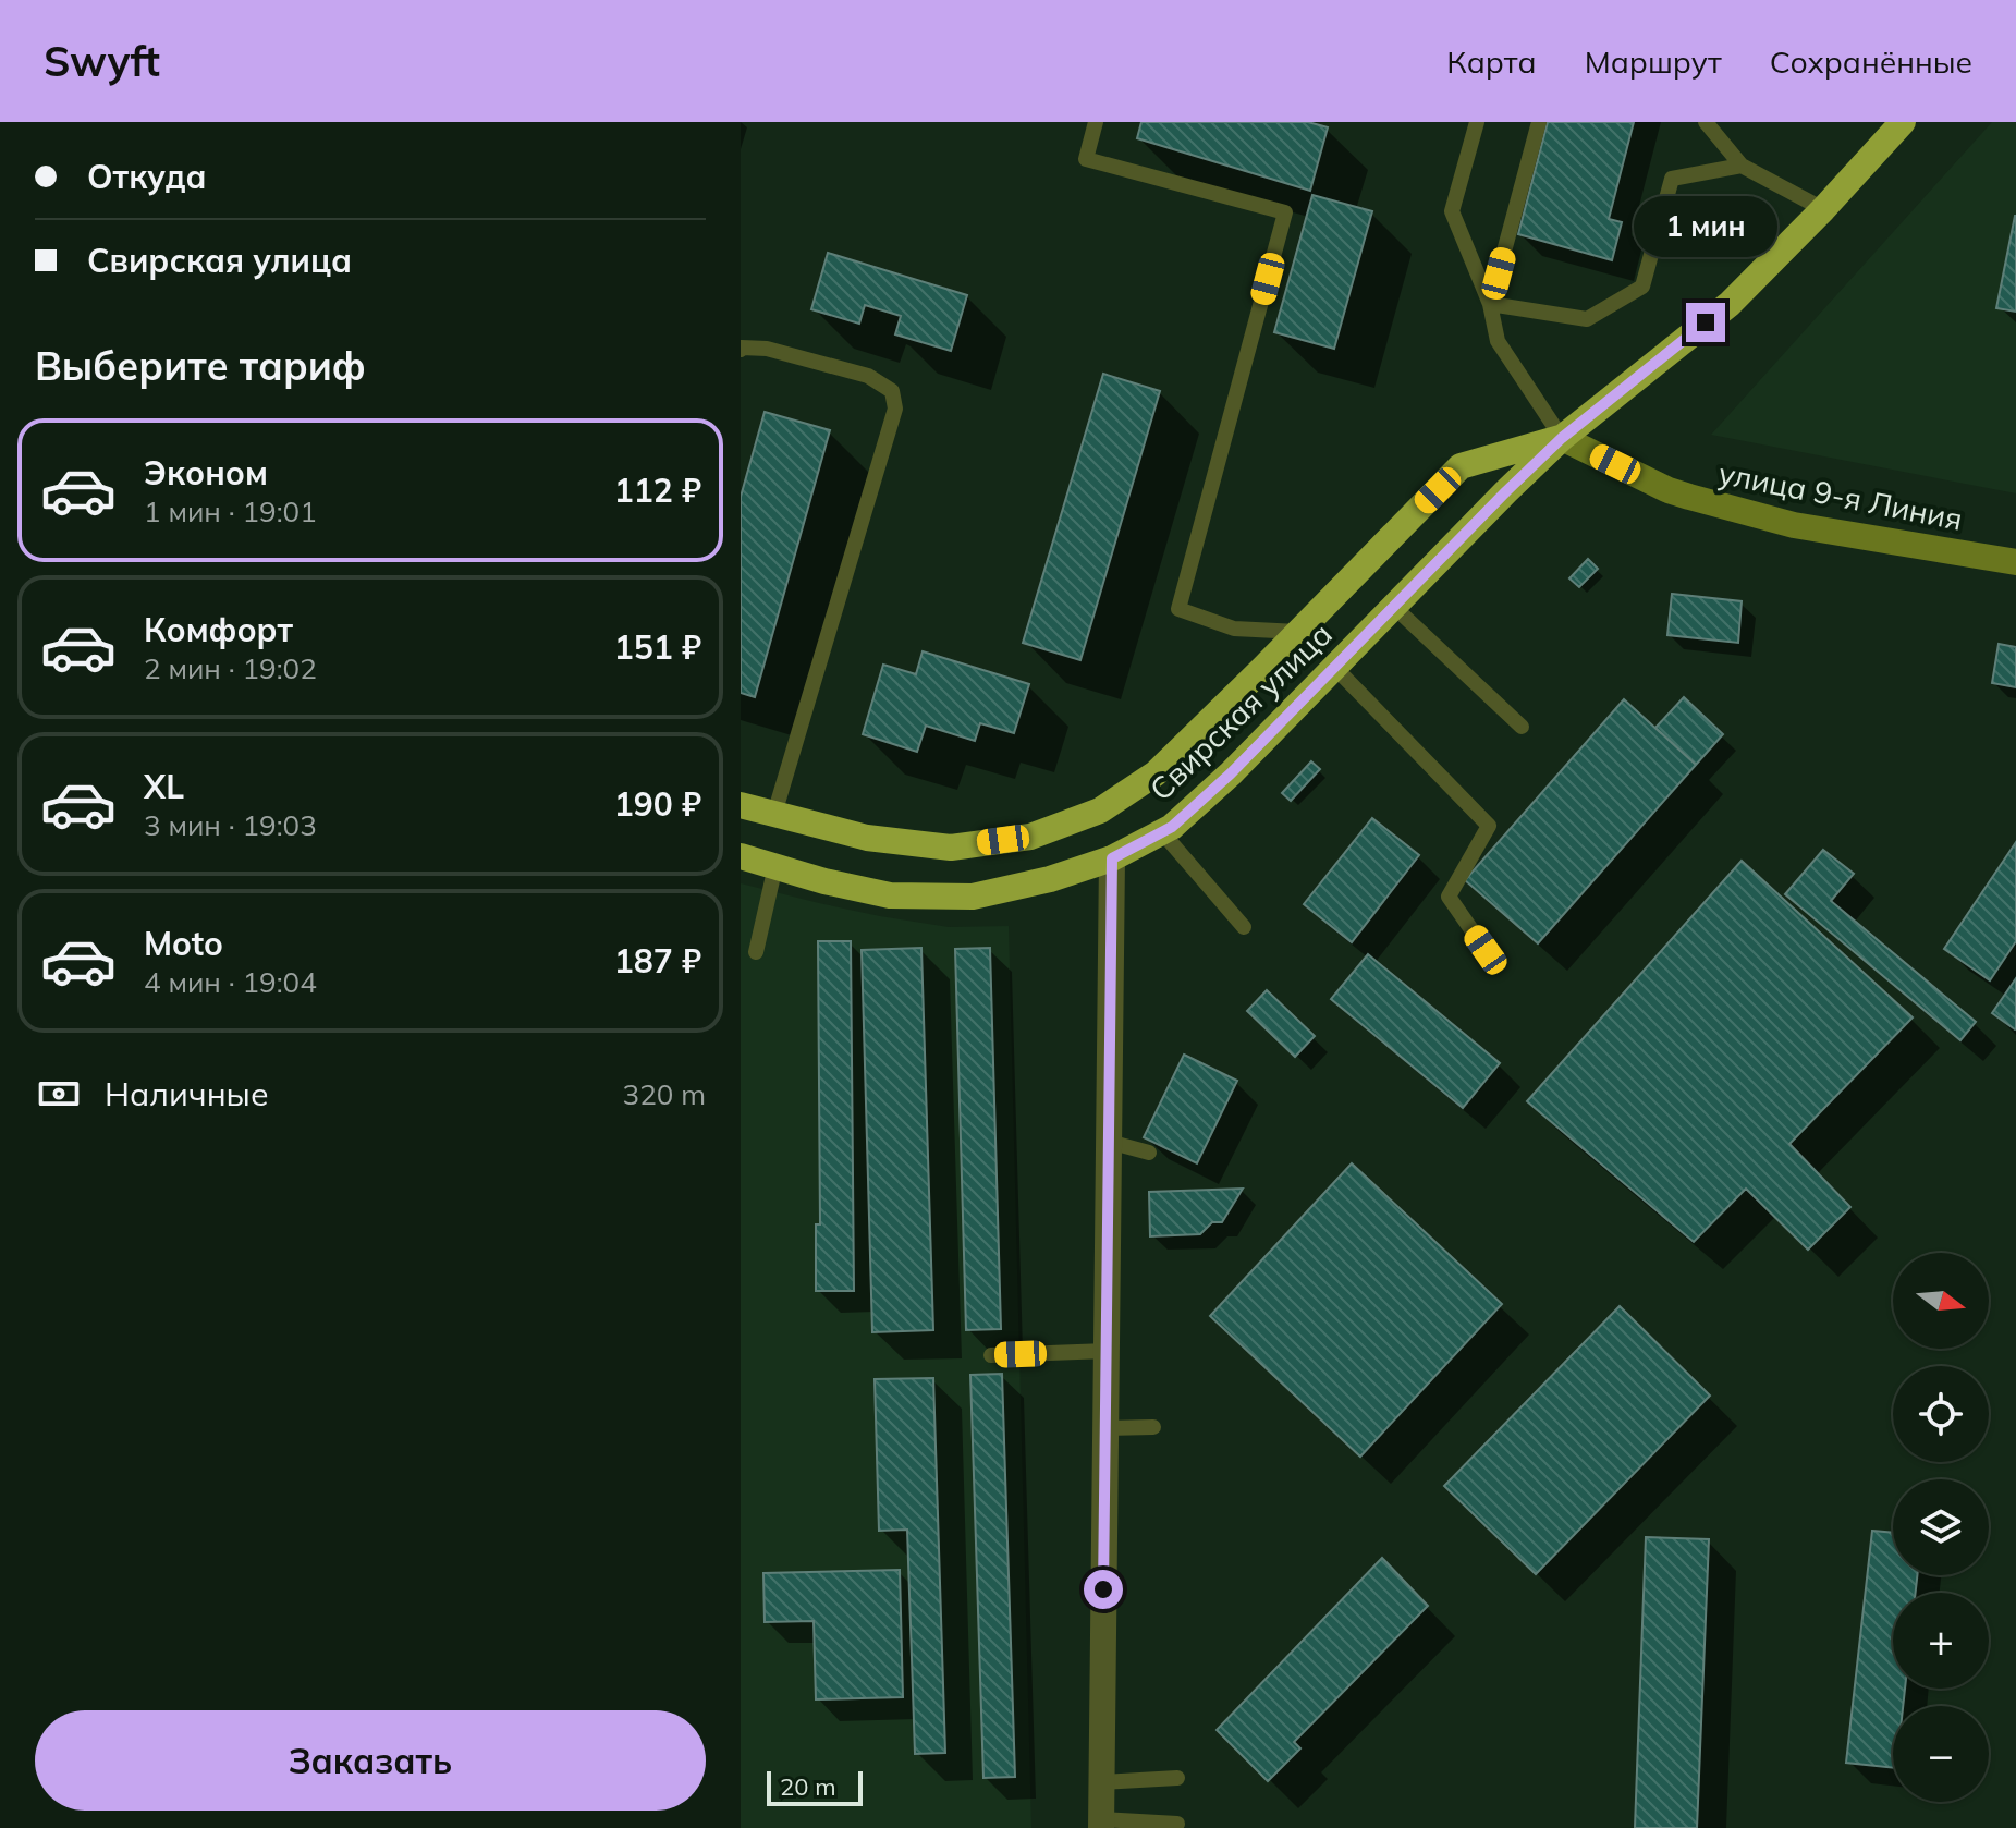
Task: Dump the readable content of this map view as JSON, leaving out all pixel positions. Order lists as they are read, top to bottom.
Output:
{
  "streets": {
    "highway": ["Свирская улица"],
    "street": ["улица 9-я Линия"]
  },
  "crossings": [
    ["улица 9-я Линия", "Свирская улица"]
  ],
  "scale_bar": "20 m",
  "north": "right",
  "page": {
    "header": "Swyft",
    "nav": ["Карта", "Маршрут", "Сохранённые"],
    "banner": ["Откуда", "Свирская улица"],
    "bubble": "1 мин",
    "heading": "Выберите тариф",
    "list": [
      {
        "name": "Эконом",
        "note": "1 мин · 19:01",
        "value": "112 ₽"
      },
      {
        "name": "Комфорт",
        "note": "2 мин · 19:02",
        "value": "151 ₽"
      },
      {
        "name": "XL",
        "note": "3 мин · 19:03",
        "value": "190 ₽"
      },
      {
        "name": "Moto",
        "note": "4 мин · 19:04",
        "value": "187 ₽"
      }
    ],
    "pay": ["Наличные", "320 m"],
    "map_buttons": ["+", "−"],
    "buttons": "Заказать",
    "scale": "20 m"
  }
}
